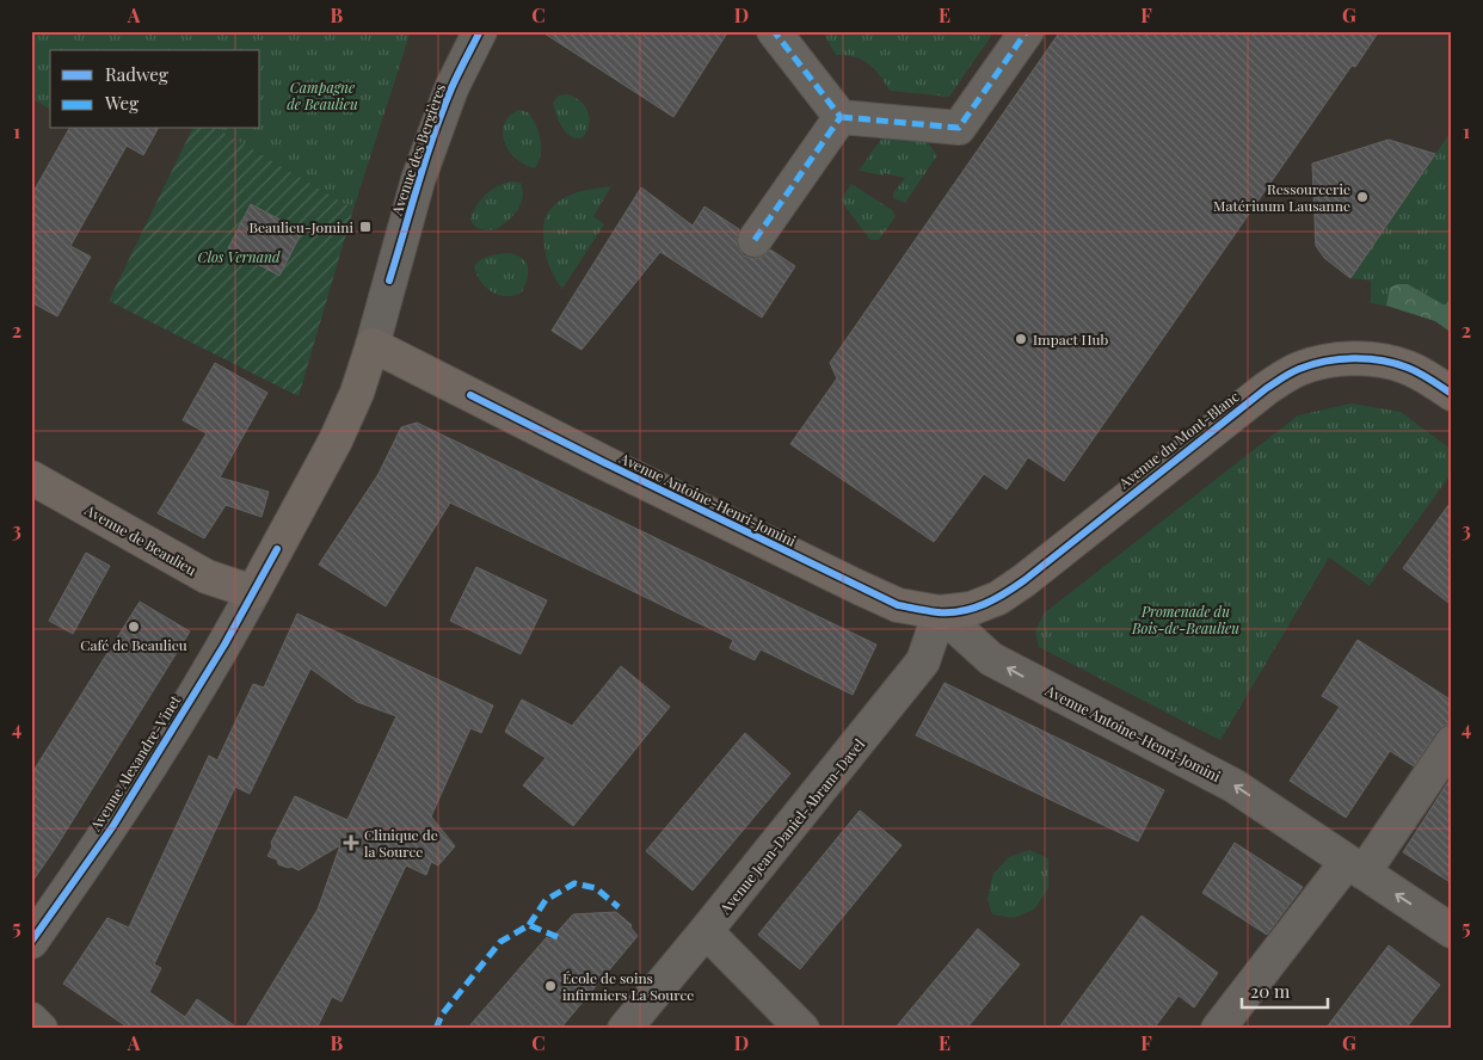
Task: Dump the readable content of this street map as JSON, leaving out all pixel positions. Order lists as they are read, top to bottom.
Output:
{
  "streets": {
    "main road": [
      "Avenue des Bergières",
      "Avenue du Mont-Blanc",
      "Avenue Antoine-Henri-Jomini",
      "Avenue de Beaulieu"
    ],
    "street": ["Avenue Alexandre-Vinet", "Avenue Jean-Daniel-Abram-Davel"]
  },
  "crossings": [
    ["Avenue des Bergières", "Avenue Antoine-Henri-Jomini"],
    ["Avenue des Bergières", "Avenue de Beaulieu"],
    ["Avenue des Bergières", "Avenue Alexandre-Vinet"],
    ["Avenue du Mont-Blanc", "Avenue Antoine-Henri-Jomini"],
    ["Avenue du Mont-Blanc", "Avenue Jean-Daniel-Abram-Davel"],
    ["Avenue Antoine-Henri-Jomini", "Avenue Jean-Daniel-Abram-Davel"],
    ["Avenue de Beaulieu", "Avenue Alexandre-Vinet"]
  ],
  "one_way": ["Avenue Antoine-Henri-Jomini"],
  "parks": ["Campagne de Beaulieu", "Clos Vernand", "Promenade du Bois-de-Beaulieu"],
  "places": {
    "other": [
      "Ressourcerie Matériuum Lausanne",
      "Impact Hub",
      "Café de Beaulieu",
      "École de soins infirmiers La Source"
    ],
    "transit": ["Beaulieu-Jomini"],
    "health": ["Clinique de la Source"]
  },
  "legend": ["Radweg", "Weg"],
  "scale_bar": "20 m",
  "grid": {
    "columns": [
      "A",
      "B",
      "C",
      "D",
      "E",
      "F",
      "G"
    ],
    "rows": [
      "1",
      "2",
      "3",
      "4",
      "5"
    ]
  }
}
